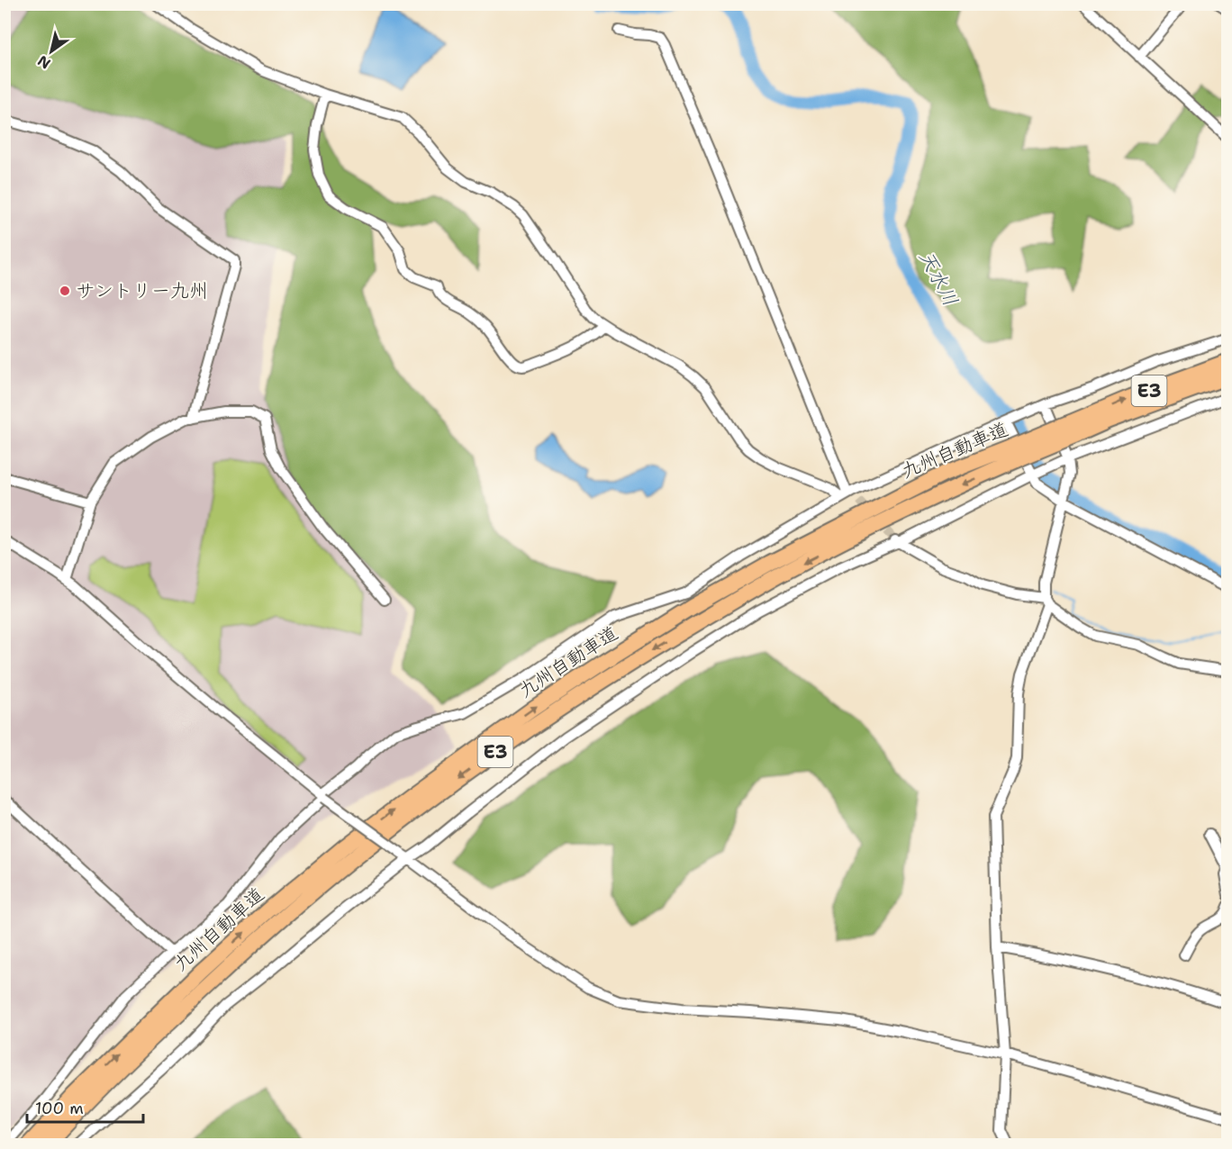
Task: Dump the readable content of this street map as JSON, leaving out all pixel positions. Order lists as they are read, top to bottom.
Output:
{
  "streets": {
    "highway": ["E3", "九州自動車道"]
  },
  "water": ["天水川"],
  "places": ["サントリー九州"],
  "scale_bar": "100 m",
  "north": "bottom left"
}
